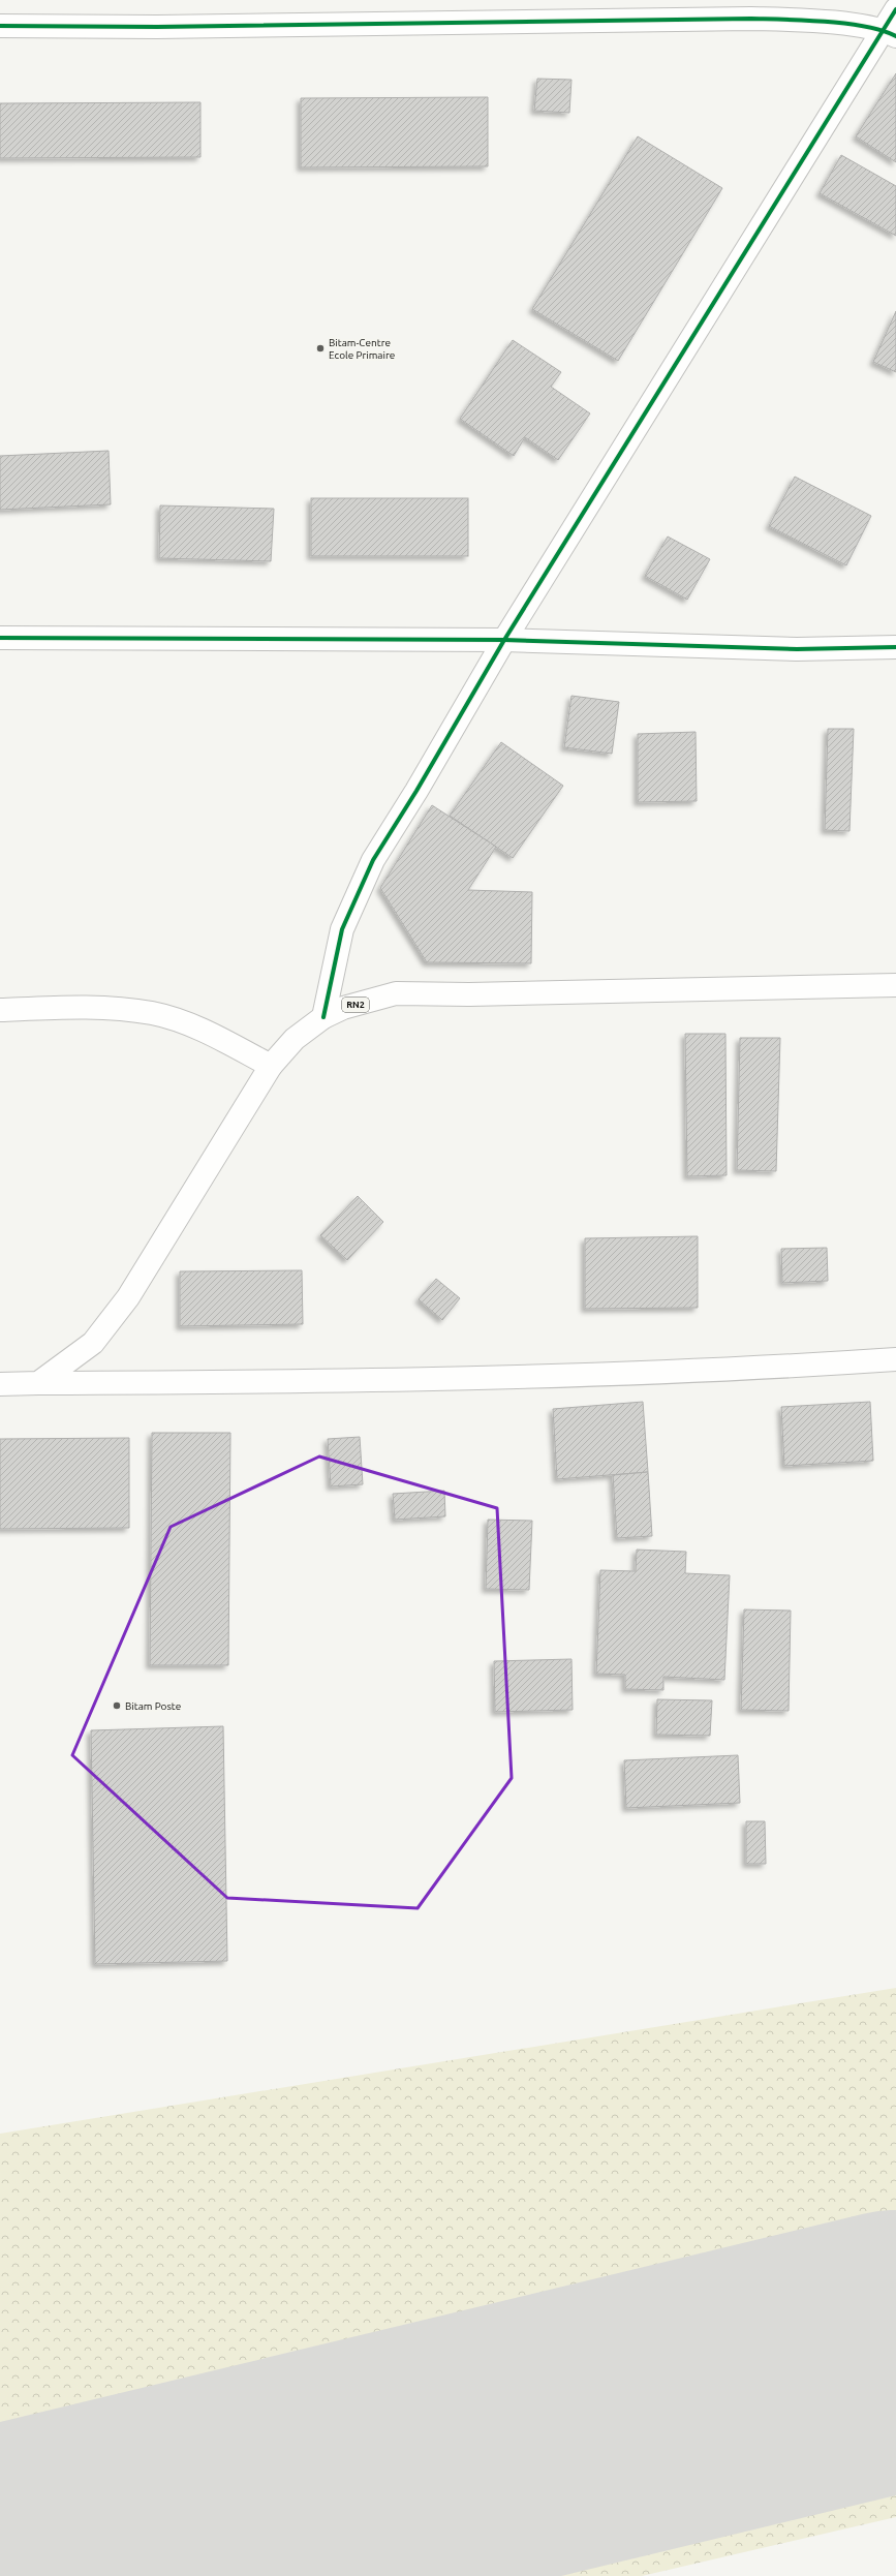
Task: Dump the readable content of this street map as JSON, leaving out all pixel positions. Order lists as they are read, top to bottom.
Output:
{
  "streets": {
    "main road": ["RN2"]
  },
  "places": ["Bitam-Centre Ecole Primaire", "Bitam Poste"]
}
